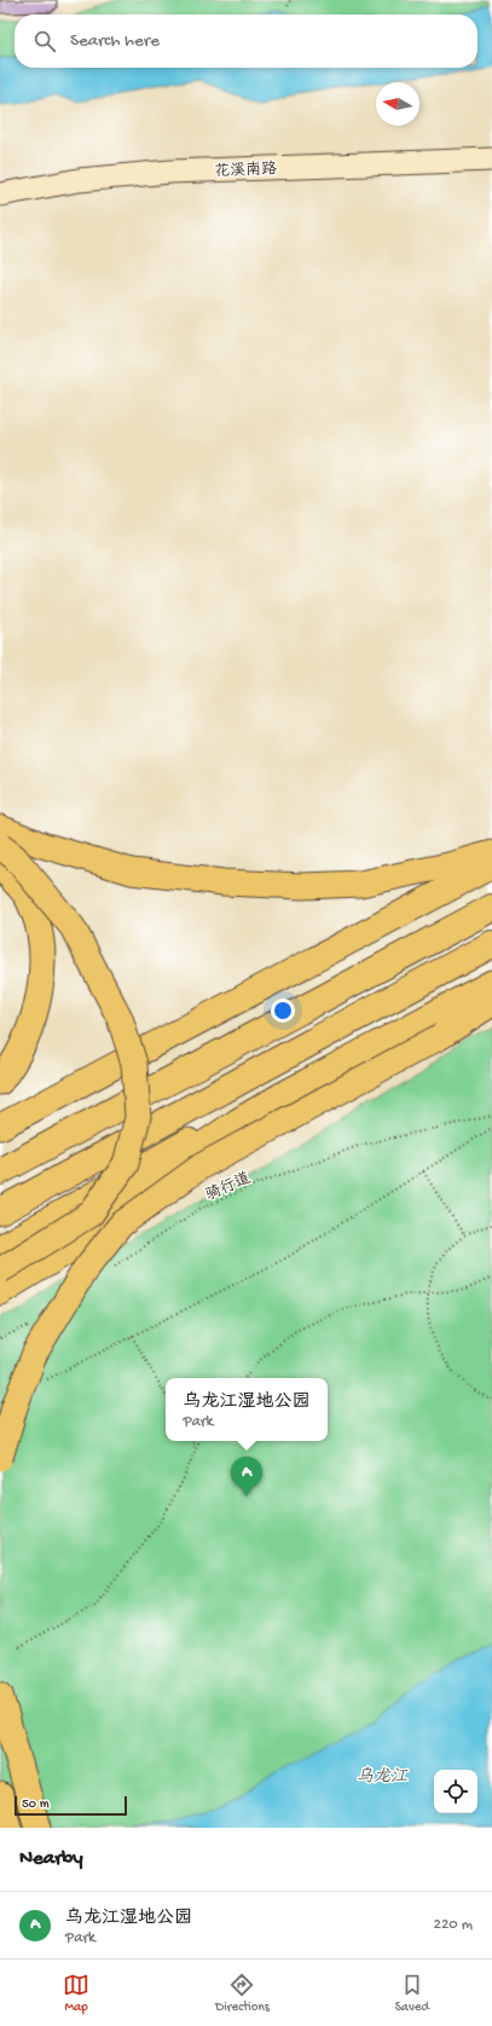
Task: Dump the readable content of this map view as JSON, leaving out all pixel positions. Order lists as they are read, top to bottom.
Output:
{
  "streets": {
    "street": ["花溪南路"],
    "path": ["骑行道"]
  },
  "water": ["乌龙江"],
  "scale_bar": "50 m",
  "north": "left",
  "page": {
    "search": "Search here",
    "popup": ["乌龙江湿地公园", "Park"],
    "pins": "A",
    "scale": "50 m",
    "heading": "Nearby",
    "list": [
      {
        "mark": "A",
        "name": "乌龙江湿地公园",
        "note": "Park",
        "value": "220 m"
      }
    ],
    "nav": ["Map", "Directions", "Saved"]
  }
}
